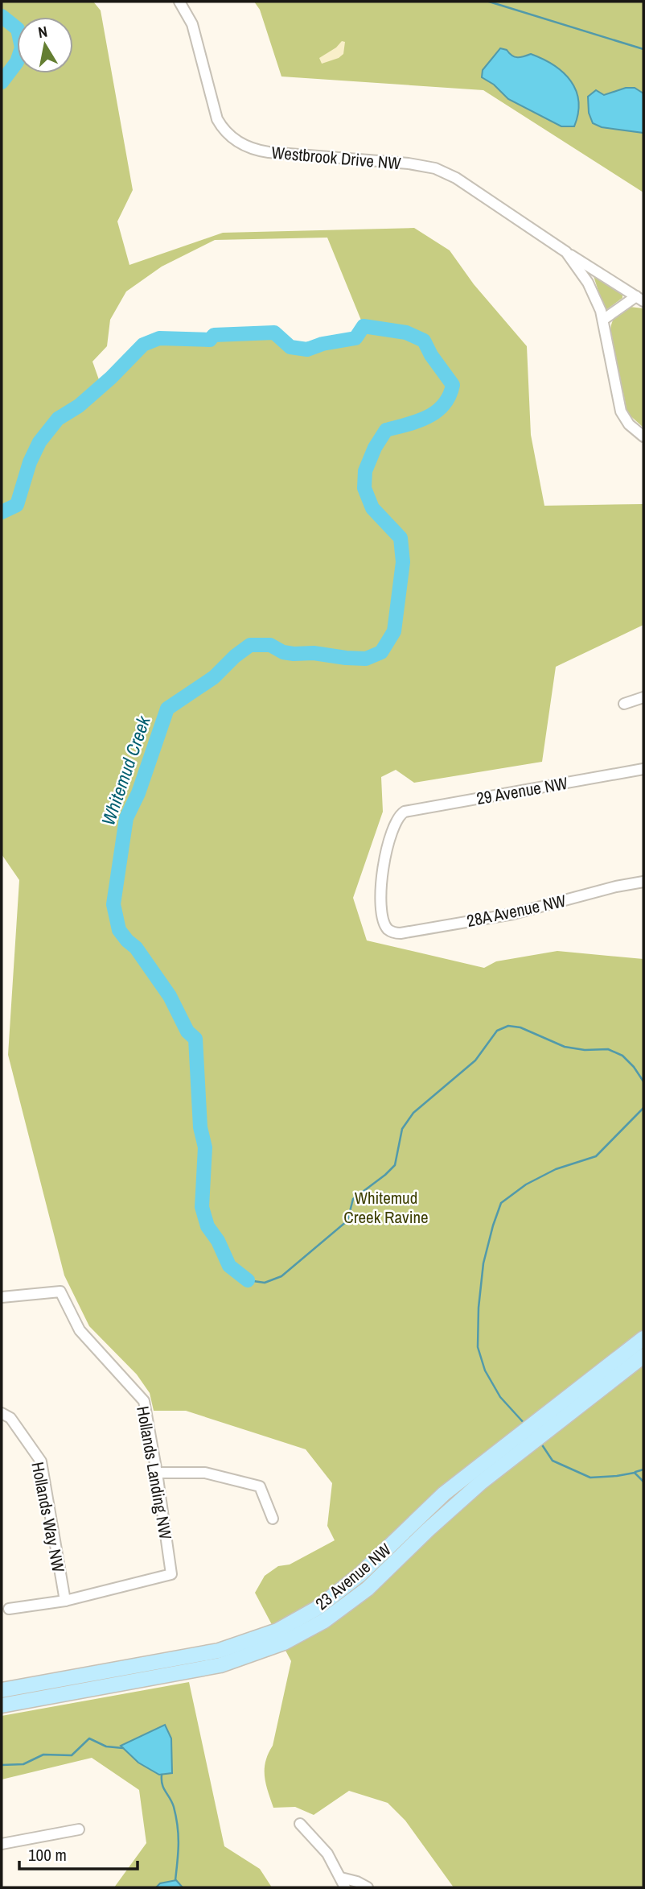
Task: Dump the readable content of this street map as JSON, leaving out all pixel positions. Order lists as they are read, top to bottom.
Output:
{
  "streets": {
    "main road": ["23 Avenue NW"],
    "street": [
      "Westbrook Drive NW",
      "29 Avenue NW",
      "28A Avenue NW",
      "Hollands Landing NW",
      "Hollands Way NW"
    ]
  },
  "crossings": [
    ["29 Avenue NW", "28A Avenue NW"],
    ["Hollands Landing NW", "Hollands Way NW"]
  ],
  "water": ["Whitemud Creek"],
  "parks": ["Whitemud Creek Ravine"],
  "scale_bar": "100 m",
  "north": "top"
}
